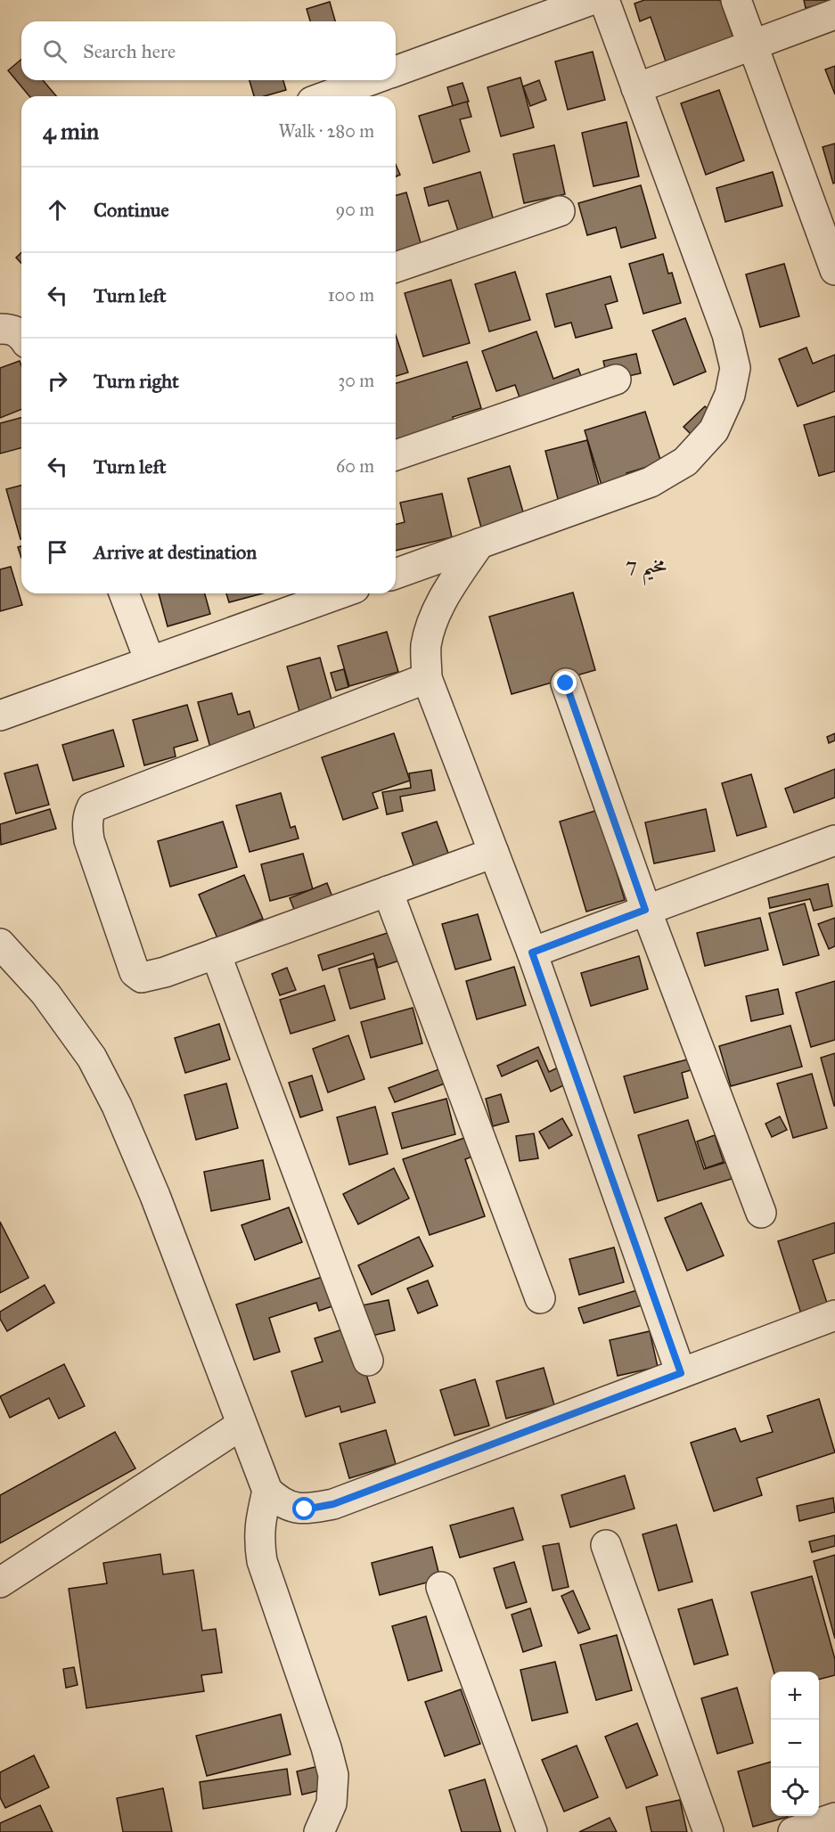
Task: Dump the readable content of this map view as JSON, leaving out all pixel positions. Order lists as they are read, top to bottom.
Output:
{
  "districts": ["مخيم 7"],
  "page": {
    "search": "Search here",
    "heading": ["4 min", "Walk · 280 m"],
    "list": [
      ["Continue", "90 m"],
      ["Turn left", "100 m"],
      ["Turn right", "30 m"],
      ["Turn left", "60 m"],
      "Arrive at destination"
    ],
    "map_buttons": ["+", "−"]
  }
}
